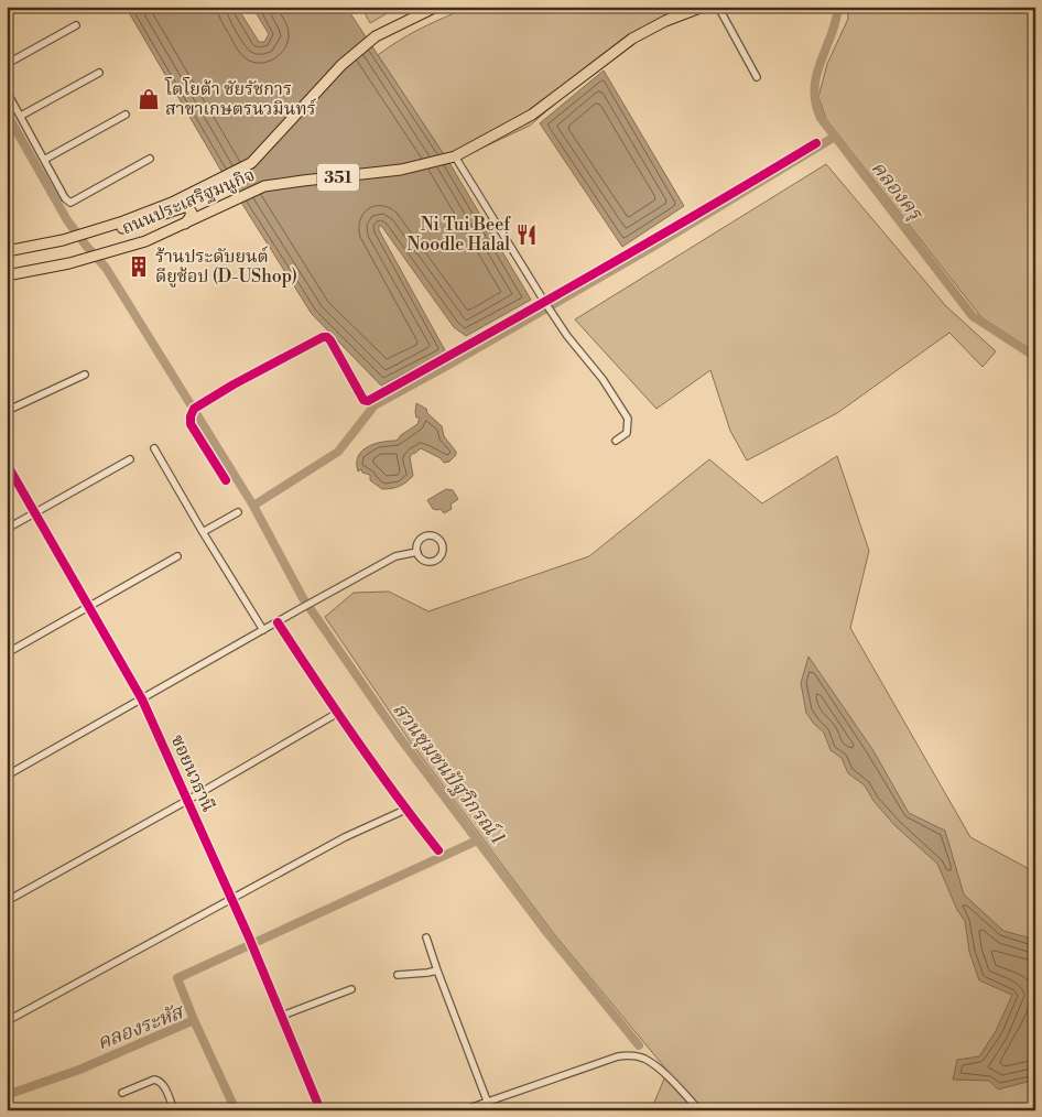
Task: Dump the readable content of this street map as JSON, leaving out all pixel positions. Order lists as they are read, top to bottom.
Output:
{
  "streets": {
    "main road": ["351", "ถนนประเสริฐมนูกิจ"],
    "street": ["ซอยนวธานี"]
  },
  "water": ["คลองครุ", "สวนชุมชนปัฐวิกรณ์ 1", "คลองระหัส"],
  "places": {
    "shop": ["โตโยต้า ชัยรัชการ สาขาเกษตรนวมินทร์"],
    "restaurant": ["Ni Tui Beef Noodle Halal"],
    "building": ["ร้านประดับยนต์ ดียูช้อป (D-UShop)"]
  }
}
